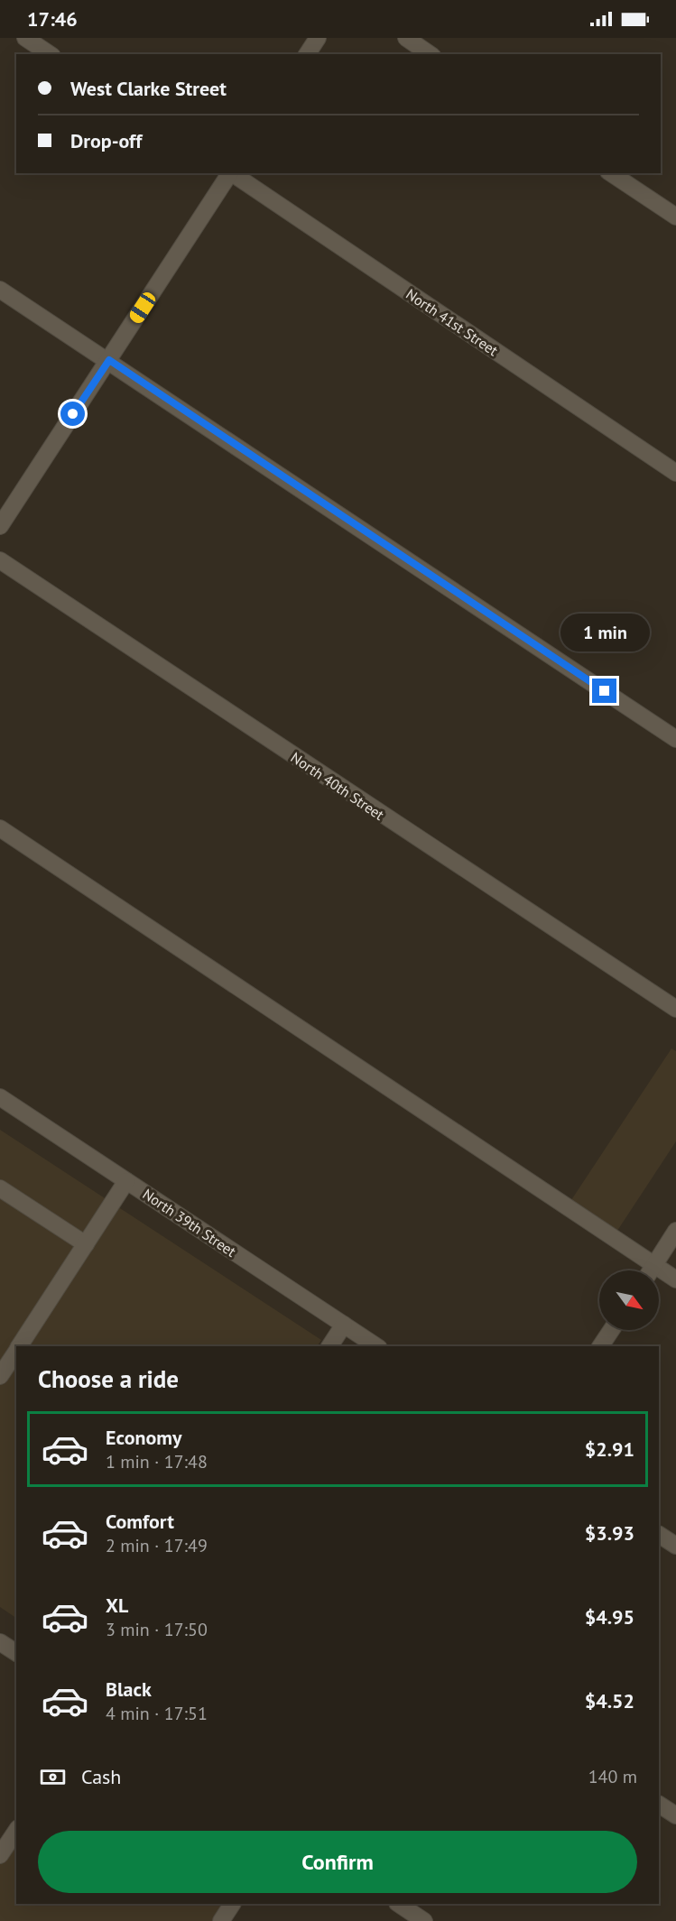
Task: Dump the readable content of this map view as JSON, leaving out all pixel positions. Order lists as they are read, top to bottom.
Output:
{
  "streets": {
    "street": ["North 41st Street", "North 40th Street", "North 39th Street"]
  },
  "north": "bottom right",
  "page": {
    "status": "17:46",
    "banner": ["West Clarke Street", "Drop-off"],
    "bubble": "1 min",
    "heading": "Choose a ride",
    "list": [
      {
        "name": "Economy",
        "note": "1 min · 17:48",
        "value": "$2.91"
      },
      {
        "name": "Comfort",
        "note": "2 min · 17:49",
        "value": "$3.93"
      },
      {
        "name": "XL",
        "note": "3 min · 17:50",
        "value": "$4.95"
      },
      {
        "name": "Black",
        "note": "4 min · 17:51",
        "value": "$4.52"
      }
    ],
    "pay": ["Cash", "140 m"],
    "buttons": "Confirm"
  }
}
